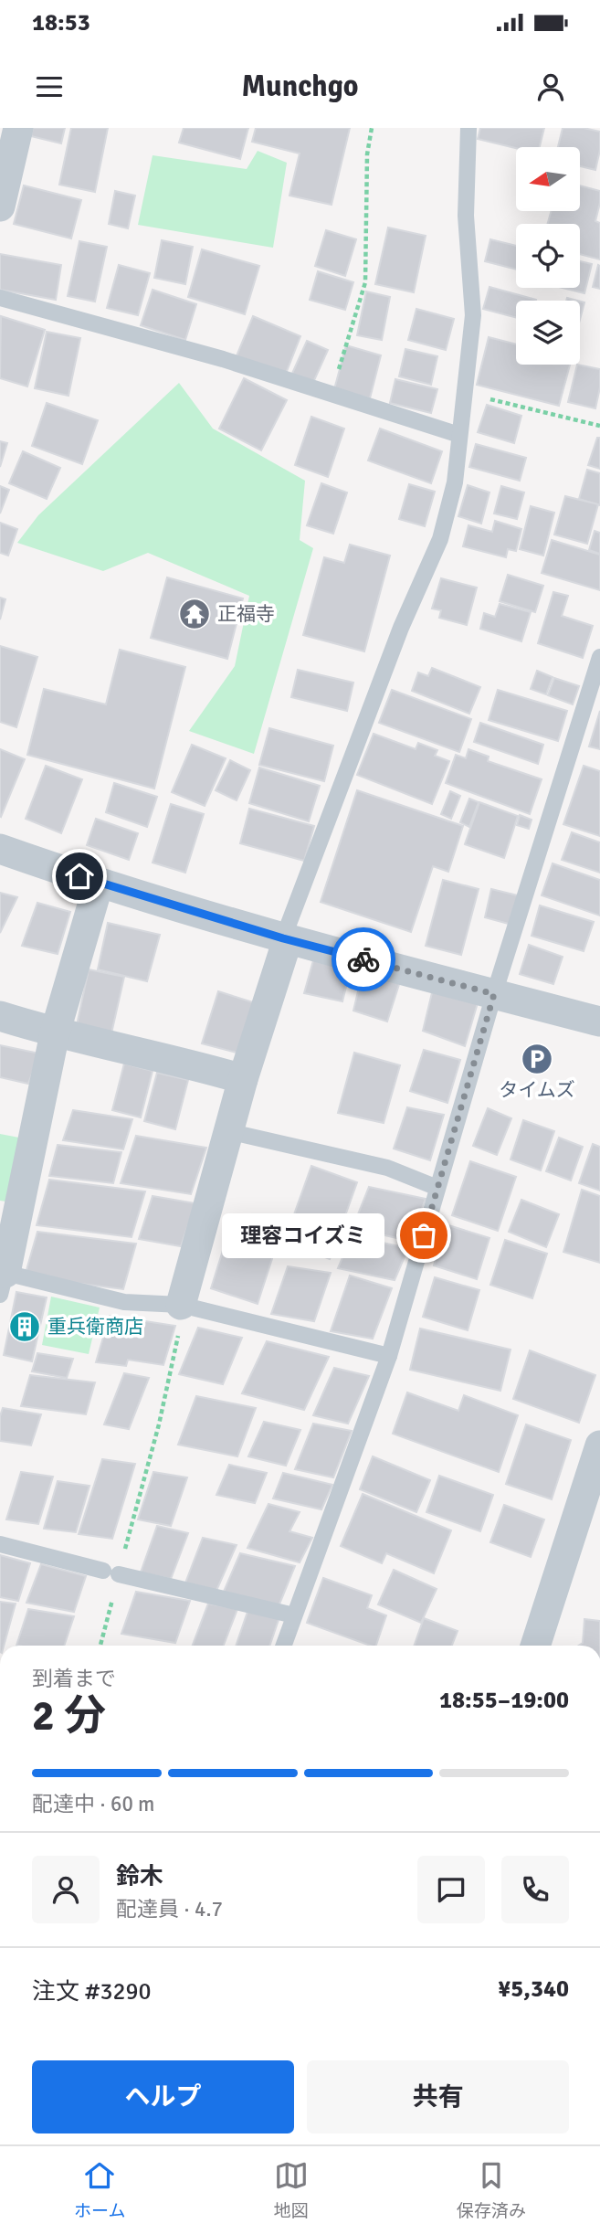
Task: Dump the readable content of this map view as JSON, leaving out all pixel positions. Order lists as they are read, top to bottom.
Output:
{
  "places": {
    "temple": ["正福寺"],
    "parking": ["タイムズ"],
    "other": ["理容コイズミ"],
    "building": ["重兵衛商店"]
  },
  "north": "left",
  "page": {
    "status": "18:53",
    "header": "Munchgo",
    "bubble": "理容コイズミ",
    "heading": ["2 分", "到着まで", "18:55–19:00"],
    "panel": [
      "鈴木",
      "配達員 · 4.7",
      "注文 #3290",
      "¥5,340"
    ],
    "bar": "配達中 · 60 m",
    "buttons": ["ヘルプ", "共有"],
    "tabs": ["ホーム", "地図", "保存済み"]
  }
}
